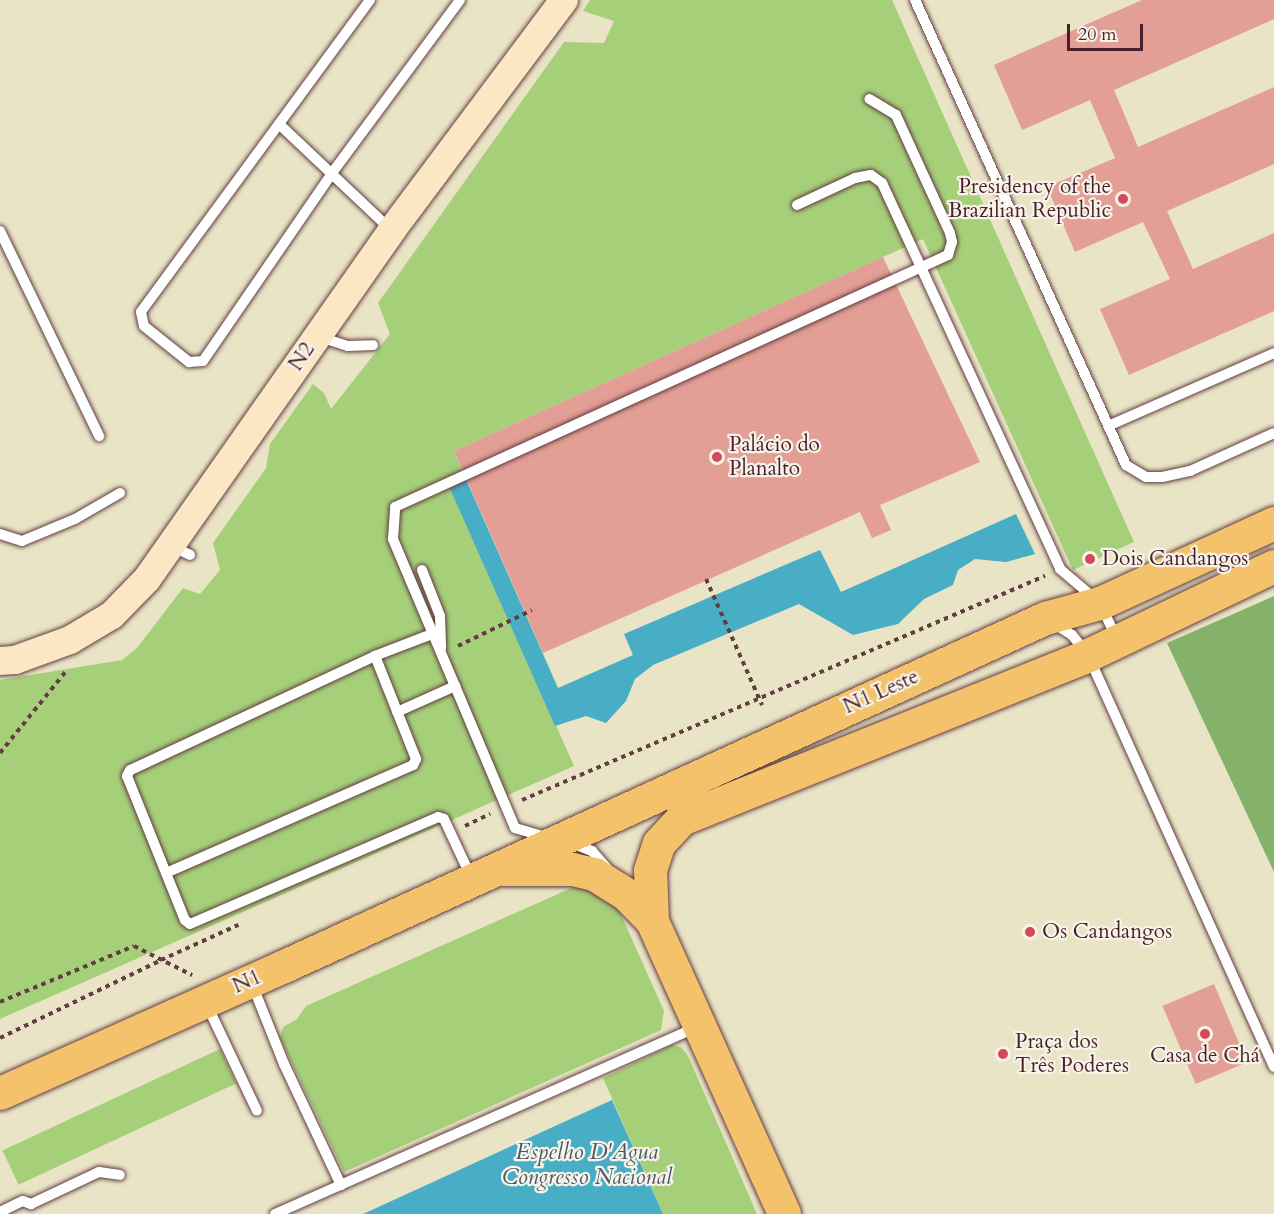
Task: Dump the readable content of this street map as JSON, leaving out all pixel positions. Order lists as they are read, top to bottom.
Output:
{
  "streets": {
    "highway": ["N1 Leste", "N1"],
    "main road": ["N2"]
  },
  "crossings": [
    ["N1 Leste", "N1"]
  ],
  "water": ["Espelho D'Agua Congresso Nacional"],
  "places": [
    "Presidency of the Brazilian Republic",
    "Palácio do Planalto",
    "Dois Candangos",
    "Os Candangos",
    "Casa de Chá",
    "Praça dos Três Poderes"
  ],
  "scale_bar": "20 m"
}
